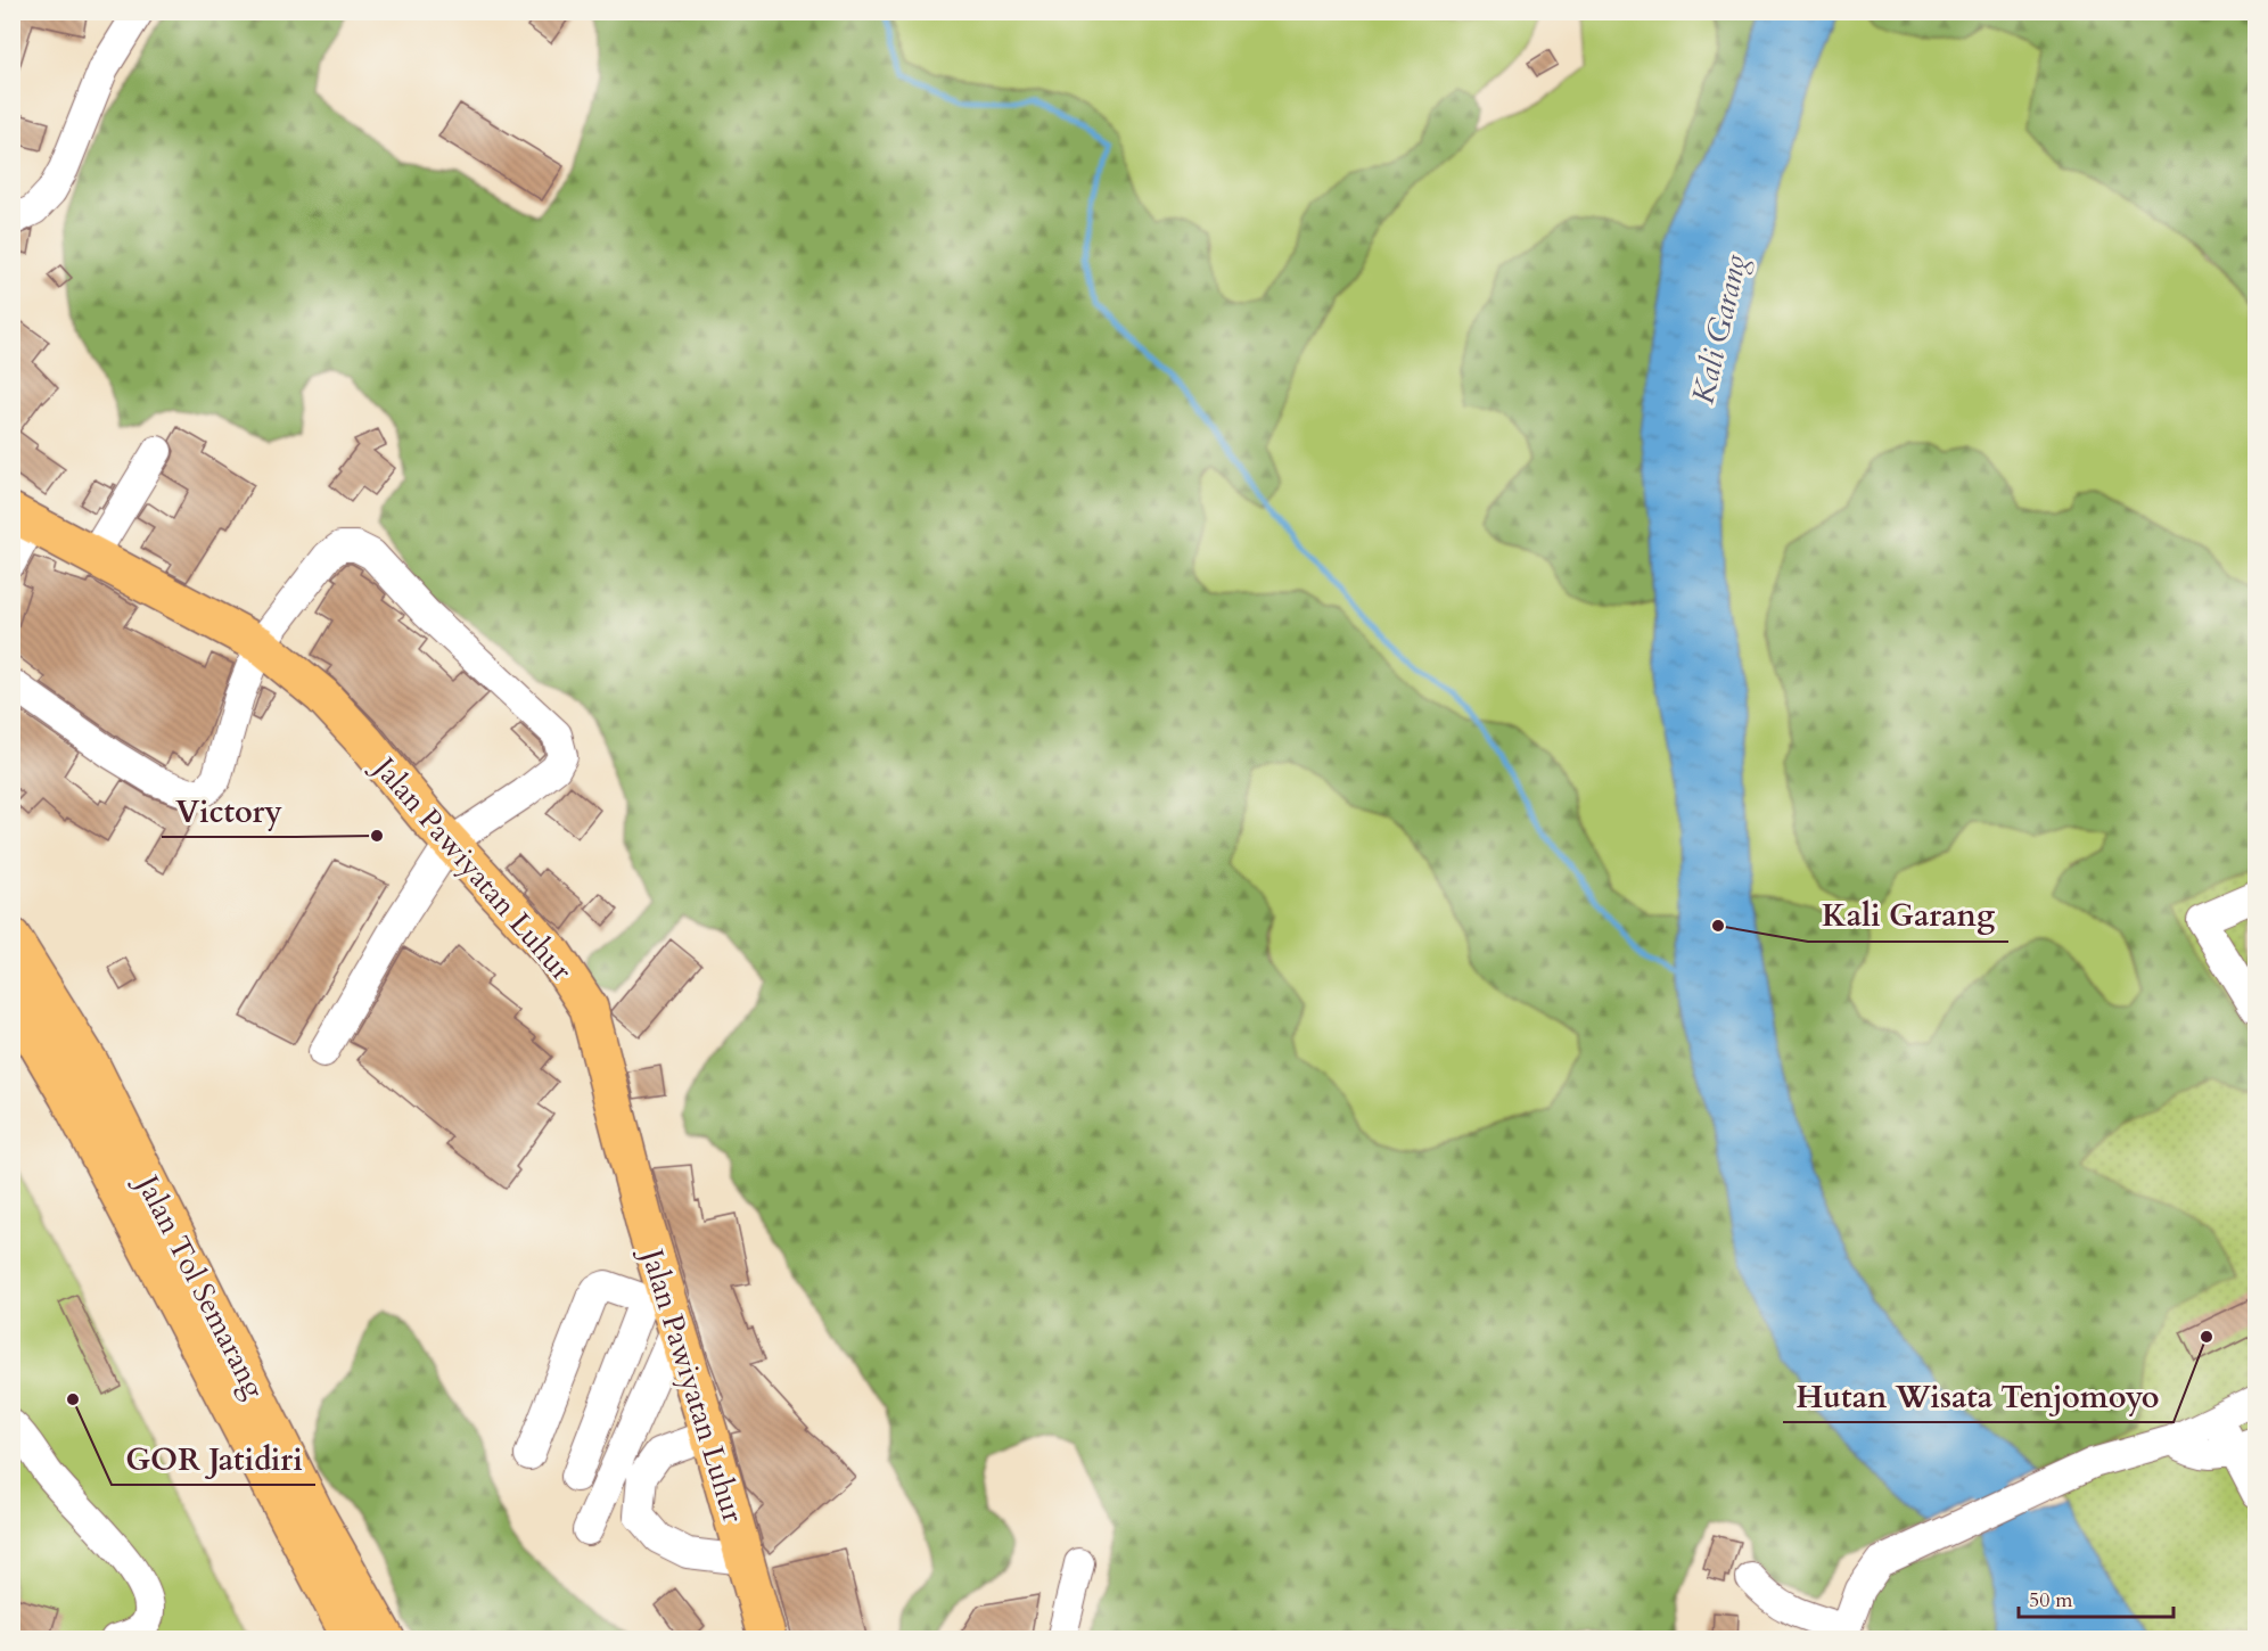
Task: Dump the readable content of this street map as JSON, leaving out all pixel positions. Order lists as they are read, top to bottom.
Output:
{
  "streets": {
    "main road": ["Jalan Pawiyatan Luhur", "Jalan Tol Semarang"]
  },
  "water": ["Kali Garang"],
  "places": [
    "Victory",
    "Kali Garang",
    "Hutan Wisata Tenjomoyo",
    "GOR Jatidiri"
  ],
  "scale_bar": "50 m"
}
